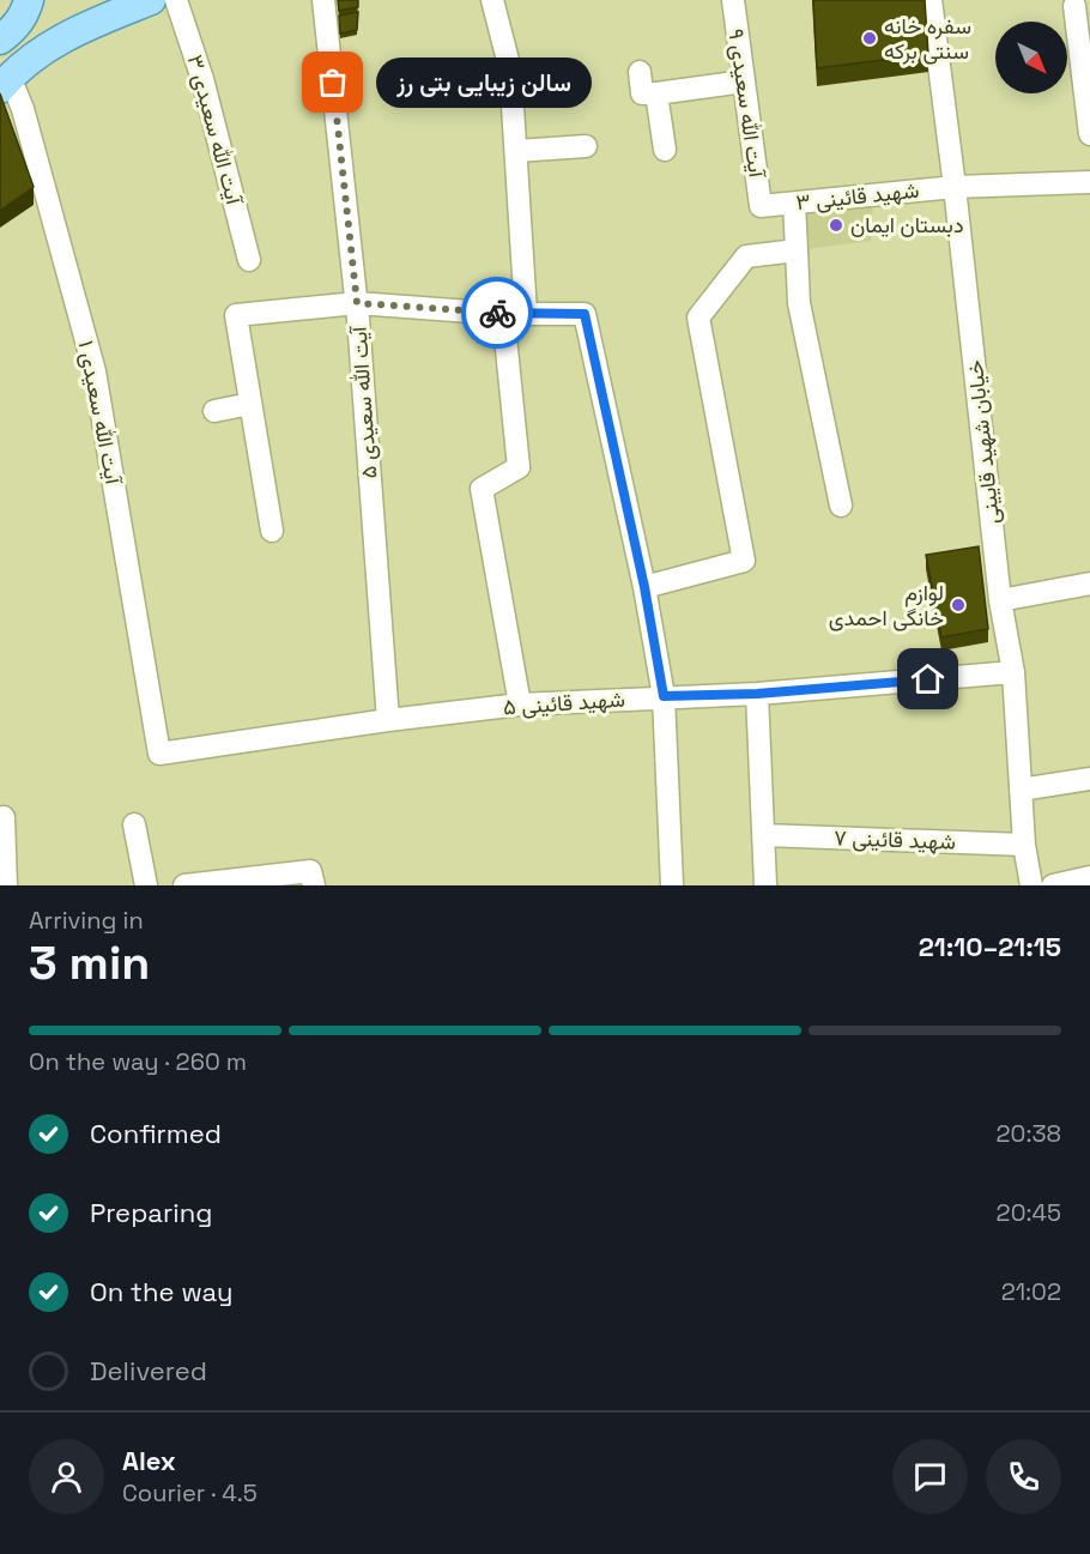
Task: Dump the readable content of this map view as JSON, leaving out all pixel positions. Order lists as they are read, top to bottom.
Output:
{
  "streets": {
    "street": [
      "آیت الله سعیدی ۹",
      "آیت الله سعیدی ۳",
      "شهید قائینی ۳",
      "آیت الله سعیدی ۵",
      "آیت الله سعیدی ۱",
      "خیابان شهید قایینی",
      "شهید قائینی ۵",
      "شهید قائینی ۷"
    ]
  },
  "crossings": [
    ["آیت الله سعیدی ۹", "شهید قائینی ۳"],
    ["شهید قائینی ۳", "خیابان شهید قایینی"],
    ["آیت الله سعیدی ۵", "شهید قائینی ۵"],
    ["آیت الله سعیدی ۱", "شهید قائینی ۵"],
    ["خیابان شهید قایینی", "شهید قائینی ۵"],
    ["خیابان شهید قایینی", "شهید قائینی ۷"]
  ],
  "places": [
    "سفره خانه سنتی برکه",
    "سالن زیبایی بتی رز",
    "دبستان ایمان",
    "لوازم خانگی احمدی"
  ],
  "north": "bottom right",
  "page": {
    "bubble": "سالن زیبایی بتی رز",
    "heading": ["3 min", "Arriving in", "21:10–21:15"],
    "panel": ["Alex", "Courier · 4.5"],
    "bar": "On the way · 260 m",
    "list": [
      ["Confirmed", "20:38"],
      ["Preparing", "20:45"],
      ["On the way", "21:02"],
      "Delivered"
    ]
  }
}
